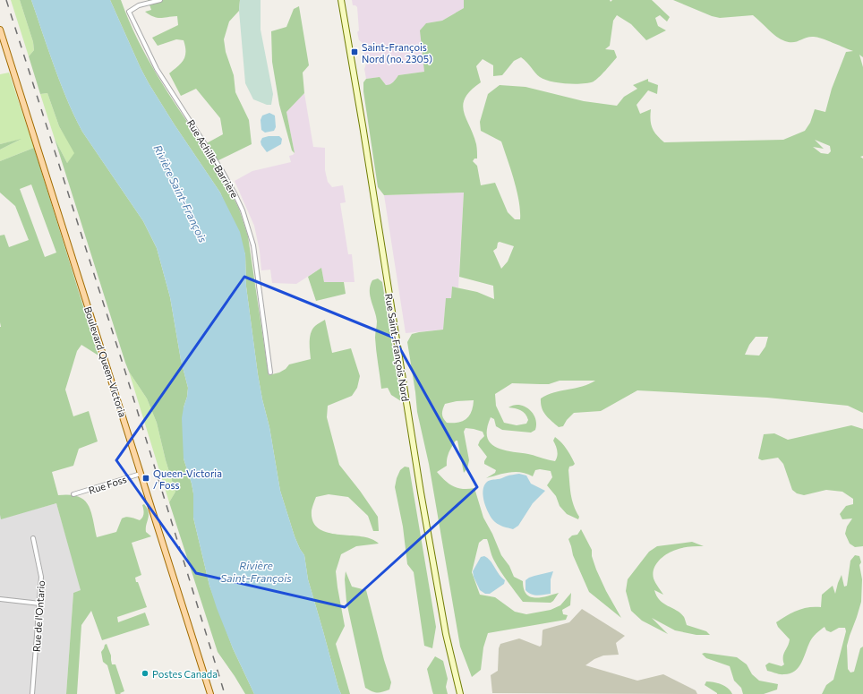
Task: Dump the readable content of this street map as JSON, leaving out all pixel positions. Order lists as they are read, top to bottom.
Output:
{
  "streets": {
    "main road": ["Boulevard Queen-Victoria"],
    "street": [
      "Rue Achille-Barrière",
      "Rue Saint-François Nord",
      "Rue Foss",
      "Rue de l'Ontario"
    ]
  },
  "crossings": [
    ["Boulevard Queen-Victoria", "Rue Foss"]
  ],
  "water": ["Rivière Saint-François"],
  "places": {
    "transit": ["Saint-François Nord (no. 2305)", "Queen-Victoria / Foss"],
    "other": ["Postes Canada"]
  }
}
